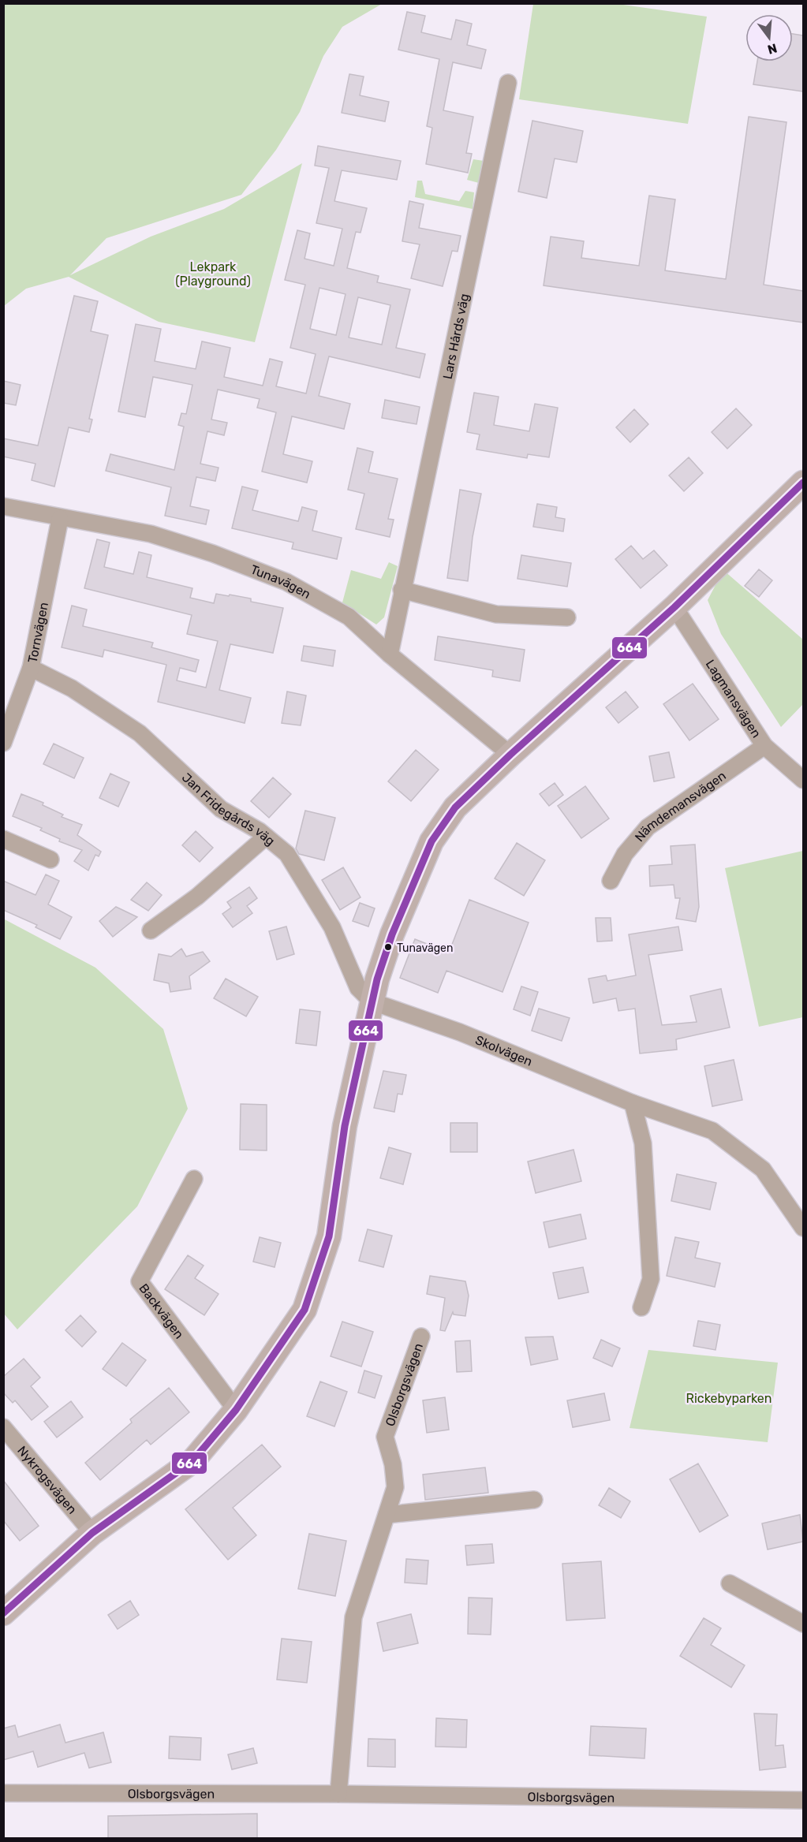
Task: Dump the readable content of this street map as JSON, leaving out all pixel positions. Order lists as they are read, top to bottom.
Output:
{
  "streets": {
    "street": [
      "Lars Hårds väg",
      "Tunavägen",
      "Tornvägen",
      "Lagmansvägen",
      "Nämdemansvägen",
      "Jan Fridegårds väg",
      "Skolvägen",
      "Backvägen",
      "Olsborgsvägen",
      "Nykrogsvägen"
    ]
  },
  "crossings": [
    ["Lars Hårds väg", "Tunavägen"],
    ["Tunavägen", "Tornvägen"],
    ["Tornvägen", "Jan Fridegårds väg"],
    ["Lagmansvägen", "Nämdemansvägen"],
    ["Jan Fridegårds väg", "Skolvägen"]
  ],
  "parks": ["Lekpark (Playground)", "Rickebyparken"],
  "places": ["Tunavägen"],
  "lines": ["transit line 664"],
  "north": "bottom"
}
